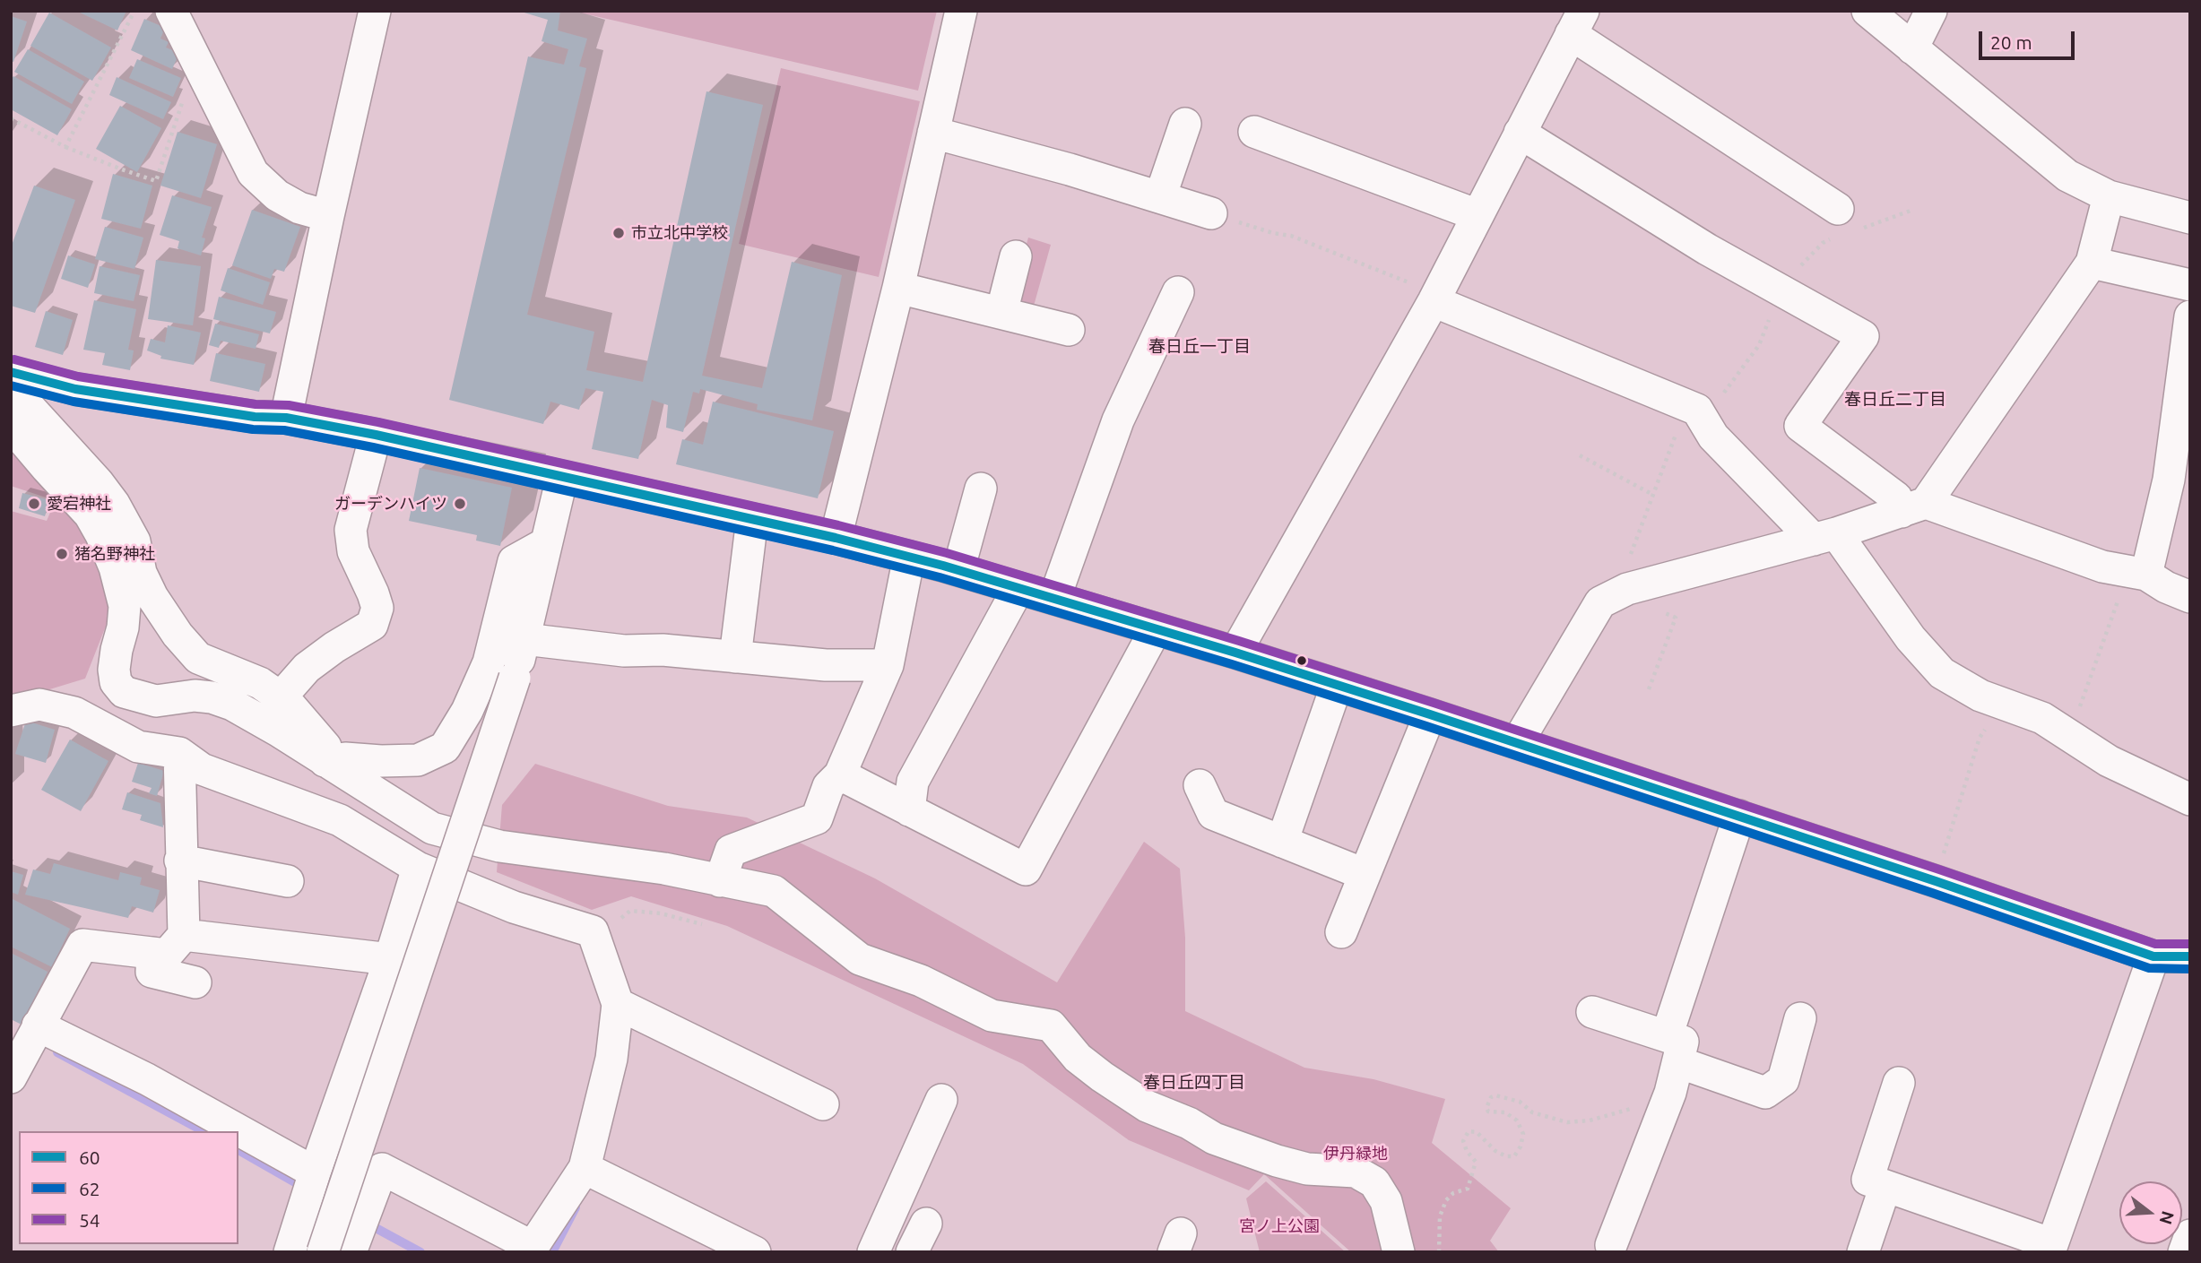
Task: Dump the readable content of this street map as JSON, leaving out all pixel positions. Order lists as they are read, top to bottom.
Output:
{
  "districts": ["春日丘一丁目", "春日丘二丁目", "春日丘四丁目"],
  "parks": ["伊丹緑地", "宮ノ上公園"],
  "places": [
    "市立北中学校",
    "愛宕神社",
    "ガーデンハイツ",
    "猪名野神社"
  ],
  "lines": ["transit line 54", "transit line 60", "transit line 62"],
  "legend": ["60", "62", "54"],
  "scale_bar": "20 m",
  "north": "right"
}
